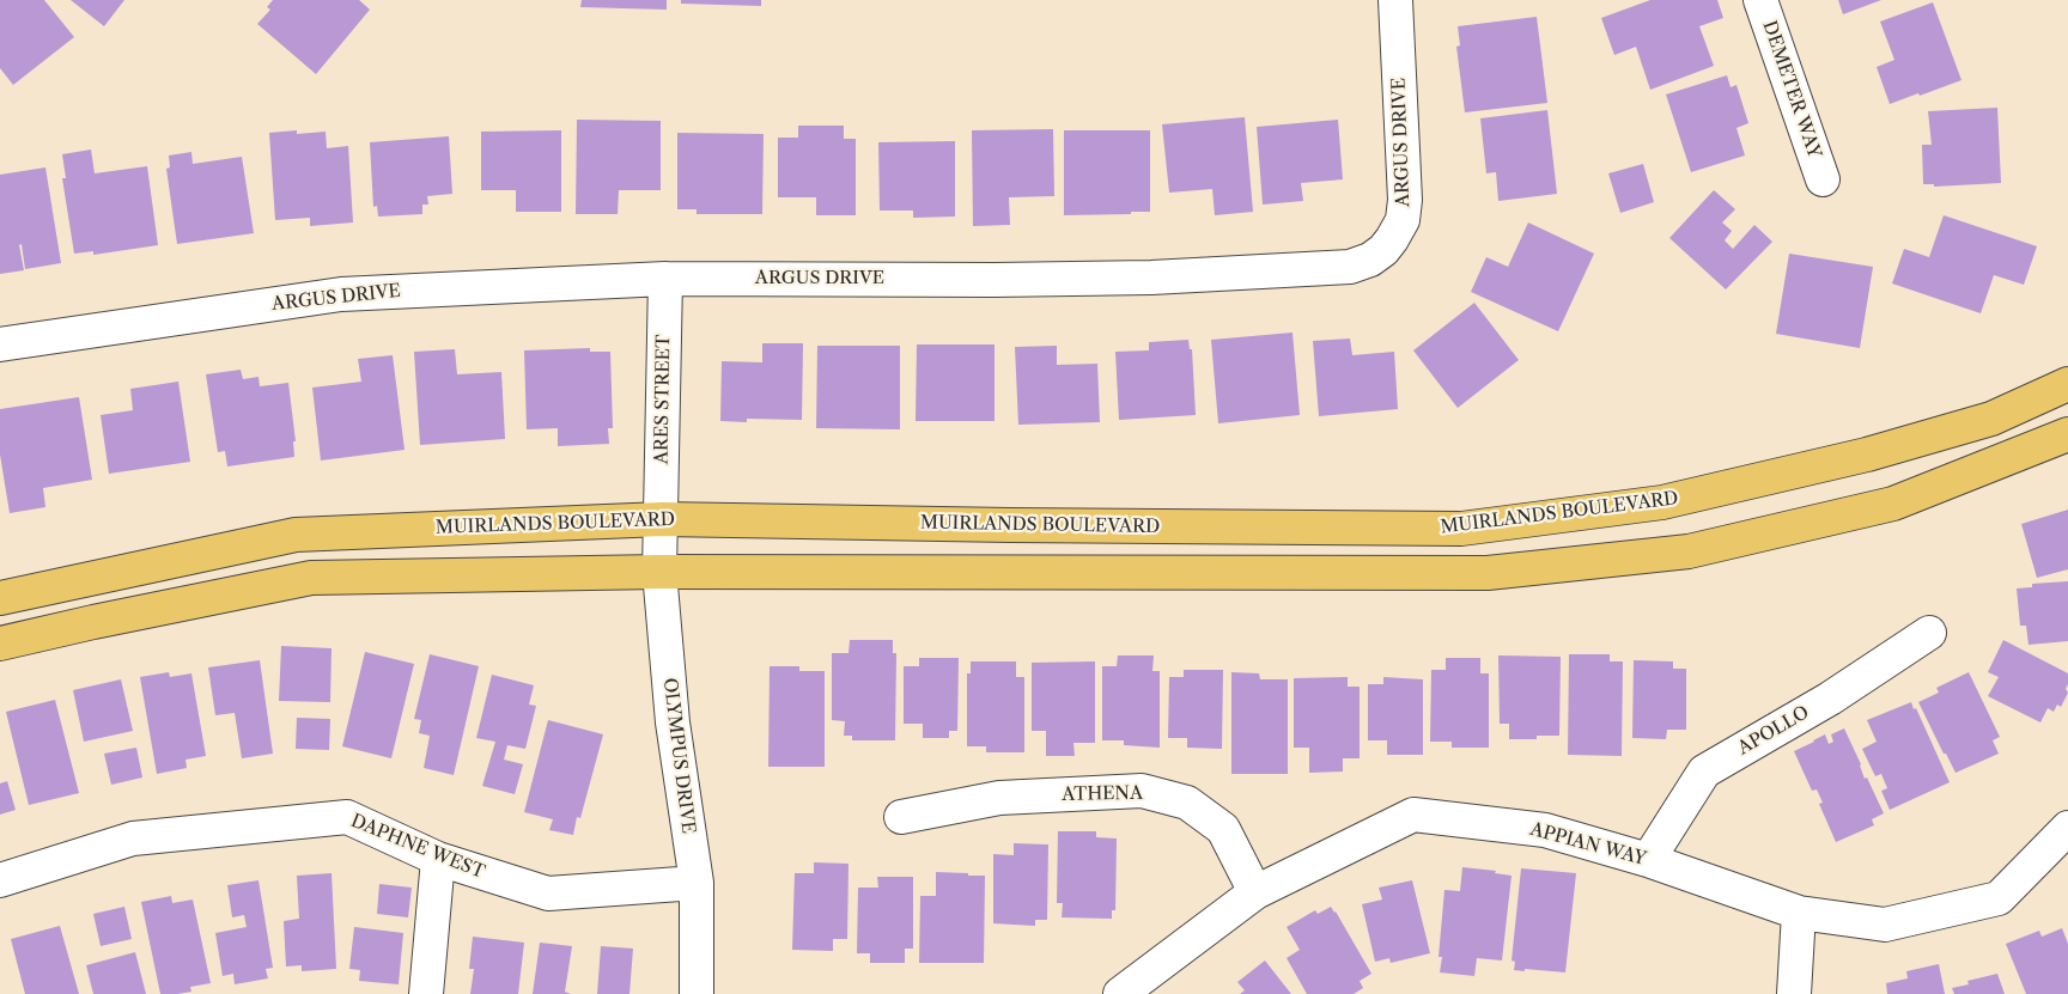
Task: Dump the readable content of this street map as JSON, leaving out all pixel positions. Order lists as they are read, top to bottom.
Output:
{
  "streets": {
    "main road": ["MUIRLANDS BOULEVARD"],
    "street": [
      "DEMETER WAY",
      "ARGUS DRIVE",
      "ARES STREET",
      "APOLLO",
      "OLYMPUS DRIVE",
      "ATHENA",
      "APPIAN WAY",
      "DAPHNE WEST"
    ]
  },
  "crossings": [
    ["ARGUS DRIVE", "ARES STREET"],
    ["ARES STREET", "MUIRLANDS BOULEVARD"],
    ["ARES STREET", "OLYMPUS DRIVE"],
    ["MUIRLANDS BOULEVARD", "OLYMPUS DRIVE"],
    ["APOLLO", "APPIAN WAY"],
    ["OLYMPUS DRIVE", "DAPHNE WEST"],
    ["ATHENA", "APPIAN WAY"]
  ]
}
